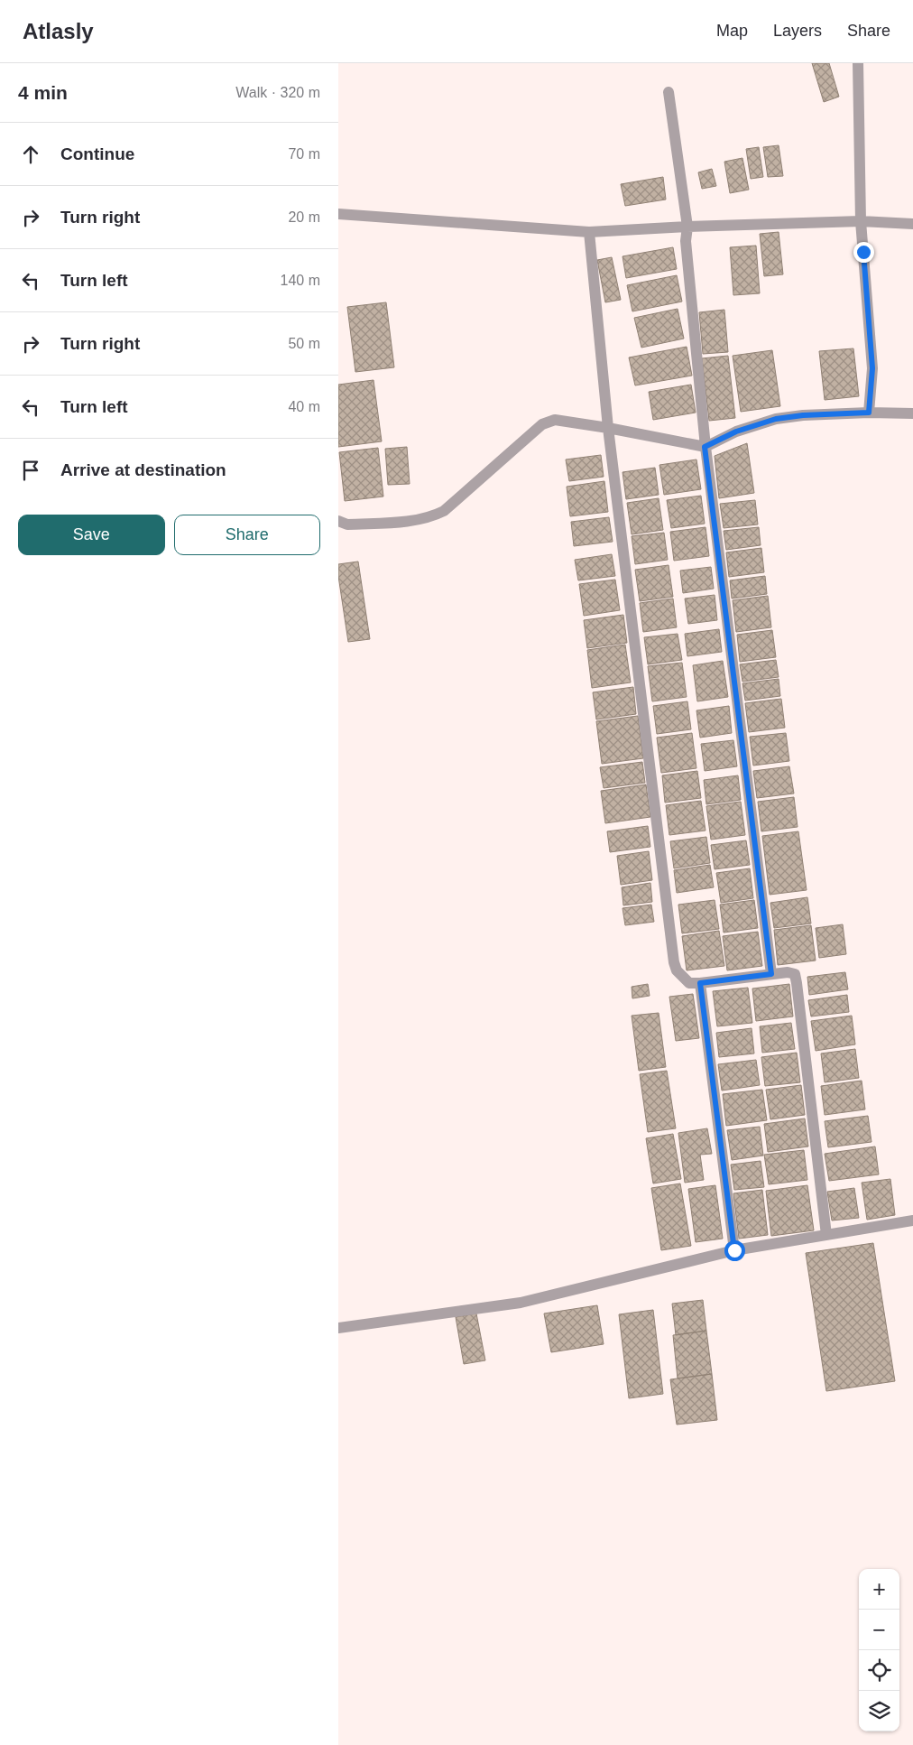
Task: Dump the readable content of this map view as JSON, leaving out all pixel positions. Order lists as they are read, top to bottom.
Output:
{
  "page": {
    "header": "Atlasly",
    "nav": ["Map", "Layers", "Share"],
    "heading": ["4 min", "Walk · 320 m"],
    "list": [
      ["Continue", "70 m"],
      ["Turn right", "20 m"],
      ["Turn left", "140 m"],
      ["Turn right", "50 m"],
      ["Turn left", "40 m"],
      "Arrive at destination"
    ],
    "buttons": ["Save", "Share"],
    "map_buttons": ["+", "−"]
  }
}
